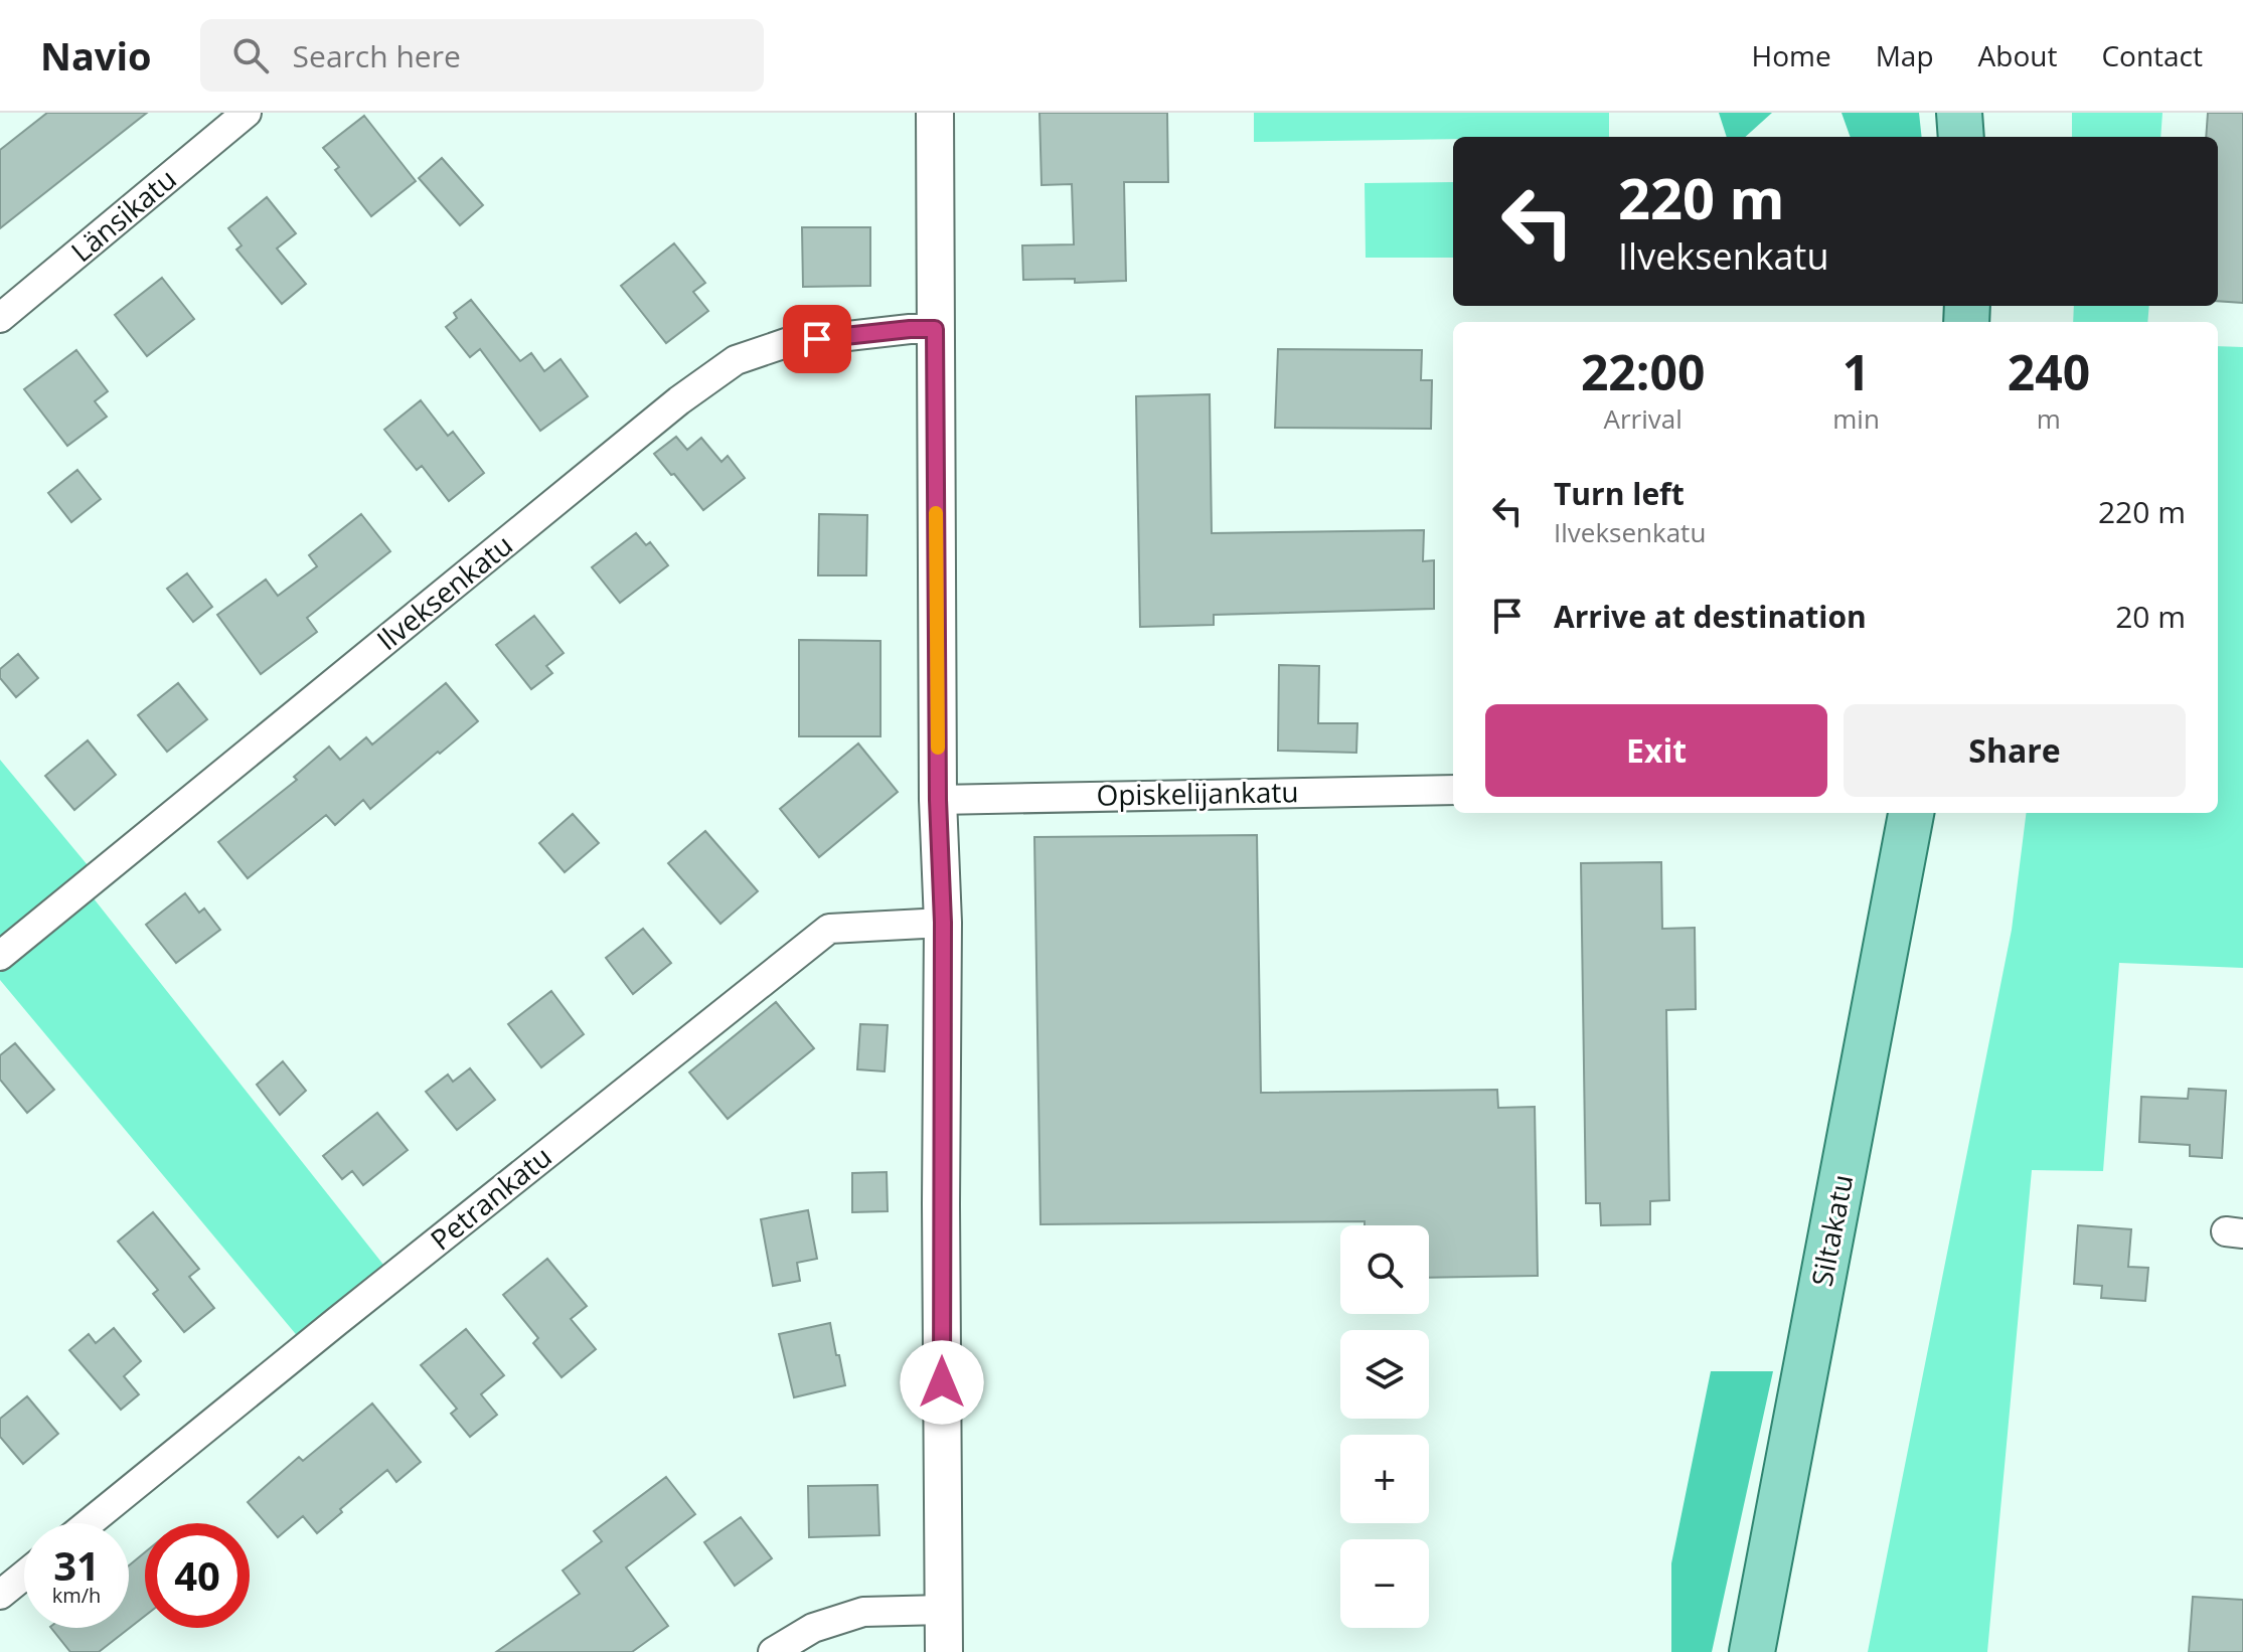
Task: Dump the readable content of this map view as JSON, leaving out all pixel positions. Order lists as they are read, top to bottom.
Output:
{
  "streets": {
    "main road": ["Siltakatu"],
    "street": [
      "Länsikatu",
      "Ilveksenkatu",
      "Opiskelijankatu",
      "Petrankatu"
    ]
  },
  "page": {
    "header": "Navio",
    "search": "Search here",
    "nav": [
      "Home",
      "Map",
      "About",
      "Contact"
    ],
    "turn": ["220 m", "Ilveksenkatu"],
    "eta": [
      "22:00",
      "Arrival",
      "1",
      "min",
      "240",
      "m"
    ],
    "list": [
      {
        "name": "Turn left",
        "note": "Ilveksenkatu",
        "value": "220 m"
      },
      {
        "name": "Arrive at destination",
        "value": "20 m"
      }
    ],
    "buttons": ["Exit", "Share"],
    "map_buttons": ["+", "−"],
    "speed": "31 km/h",
    "limit": "40"
  }
}
